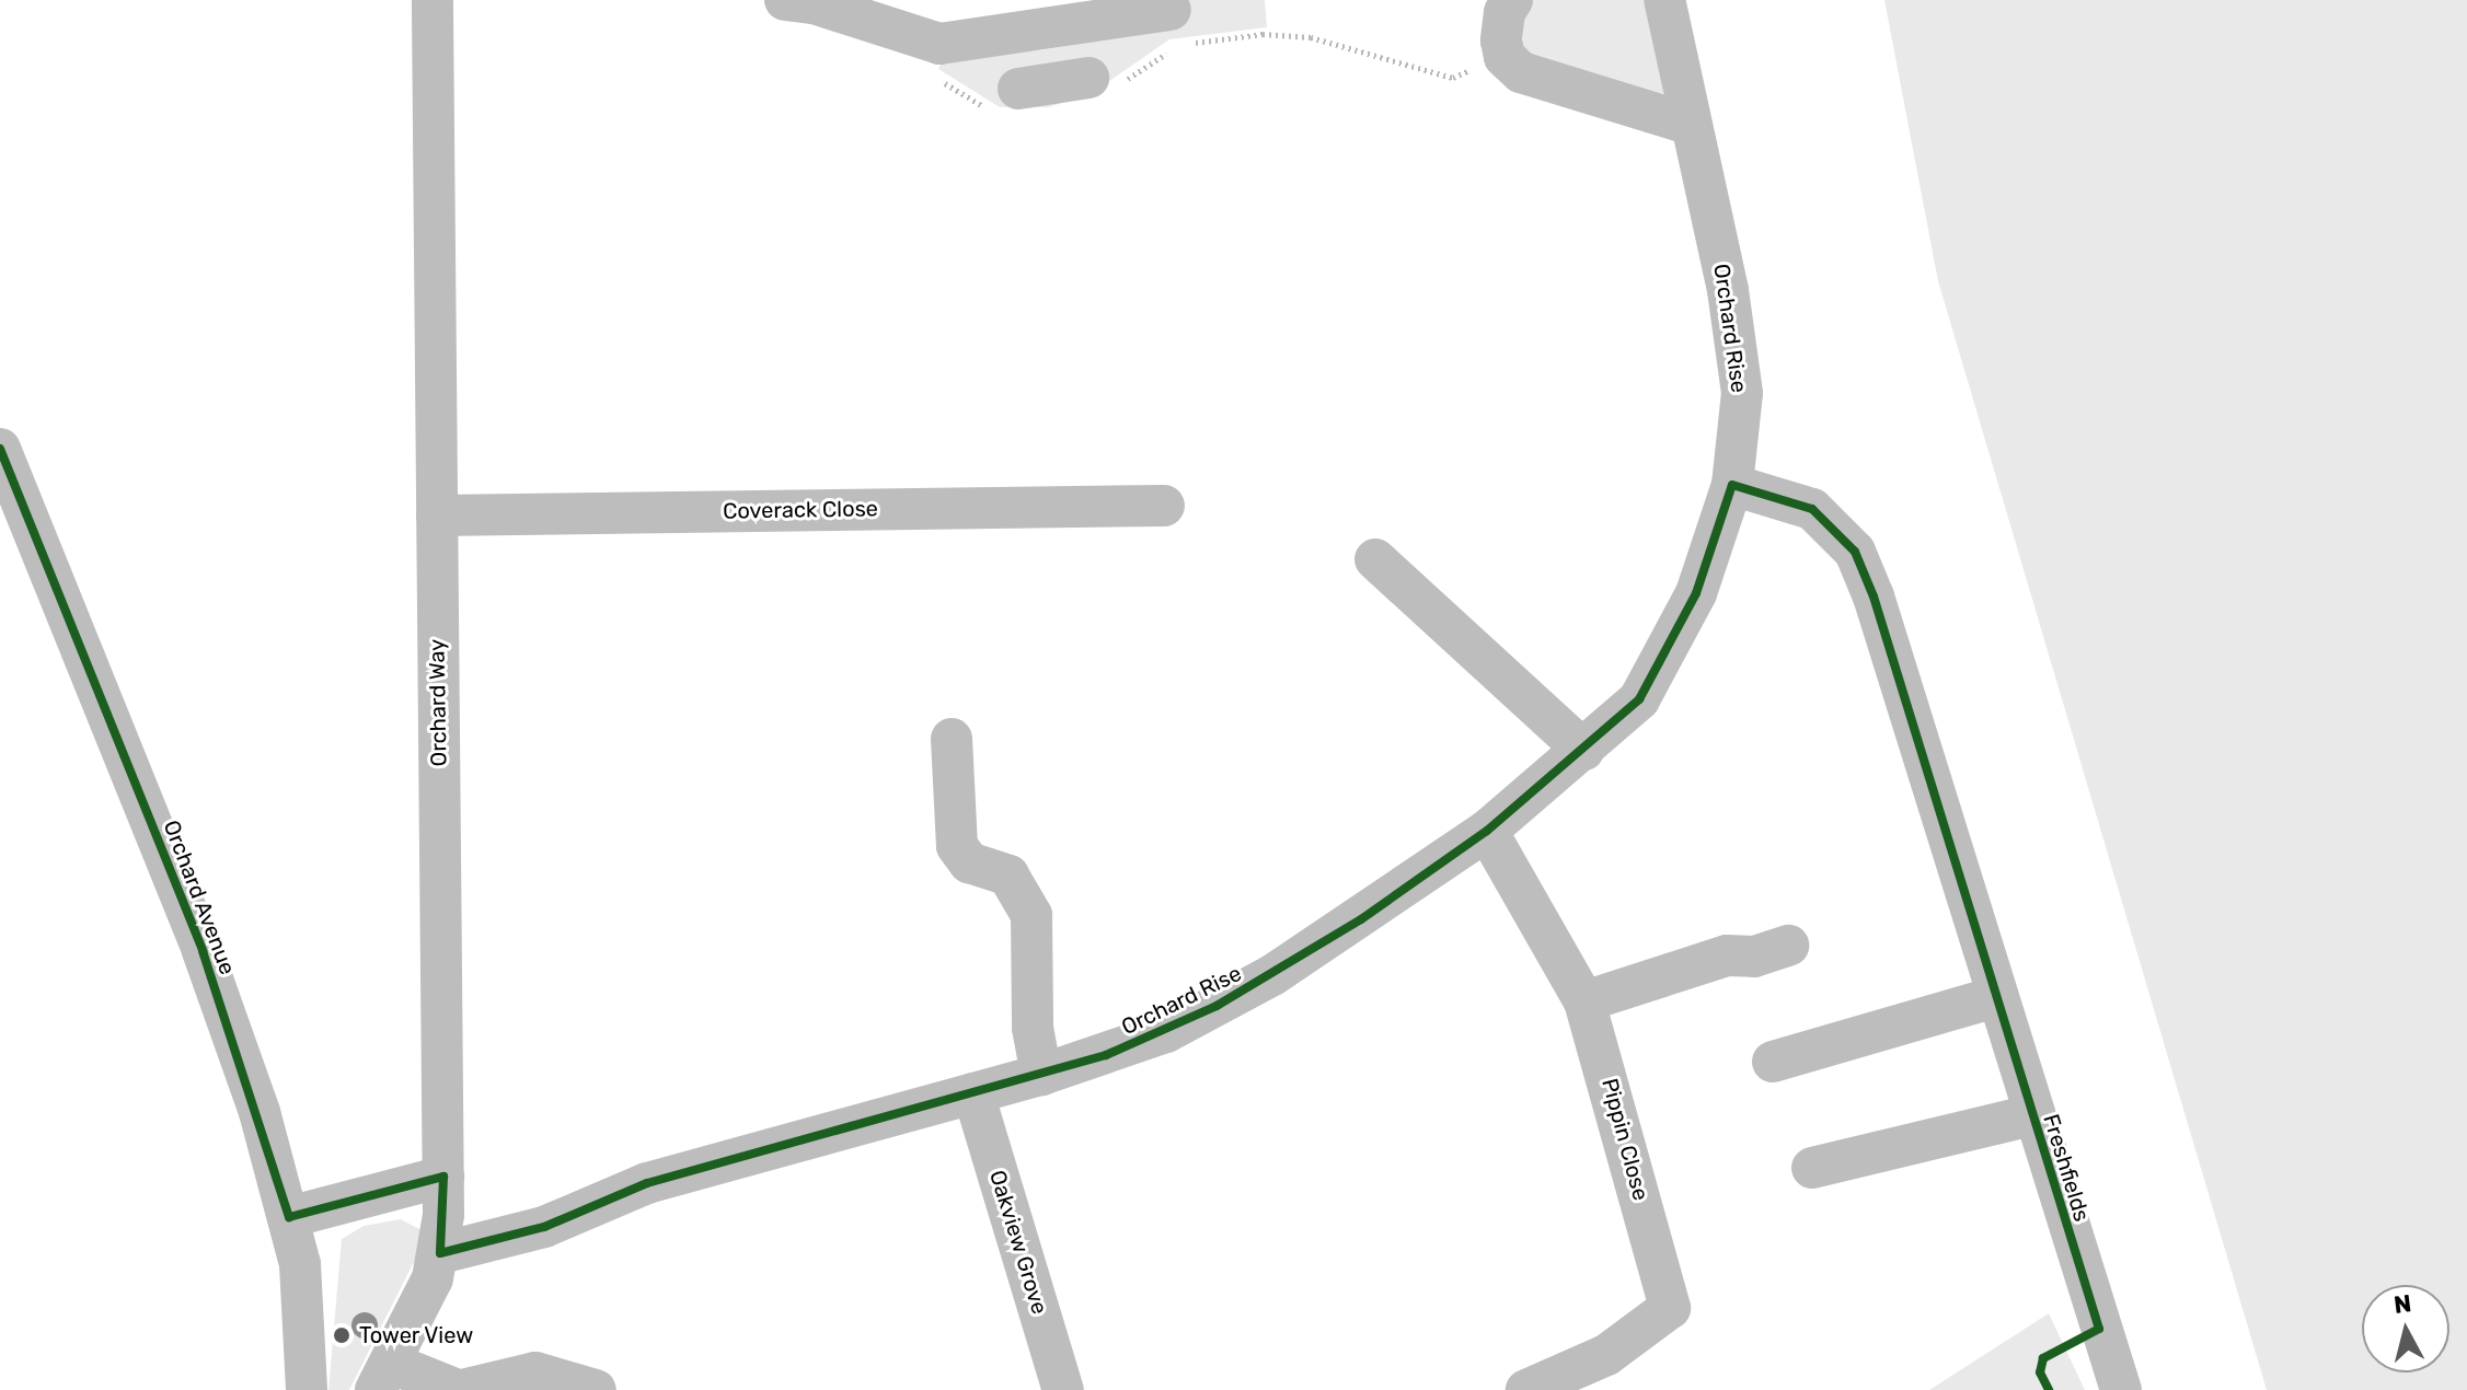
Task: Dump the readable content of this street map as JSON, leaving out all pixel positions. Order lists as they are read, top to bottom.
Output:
{
  "streets": {
    "street": [
      "Orchard Rise",
      "Coverack Close",
      "Orchard Way",
      "Orchard Avenue",
      "Pippin Close",
      "Freshfields",
      "Oakview Grove"
    ]
  },
  "crossings": [
    ["Orchard Rise", "Orchard Way"],
    ["Orchard Rise", "Pippin Close"],
    ["Orchard Rise", "Freshfields"],
    ["Orchard Rise", "Oakview Grove"],
    ["Coverack Close", "Orchard Way"]
  ],
  "places": ["Tower View"],
  "north": "top"
}
